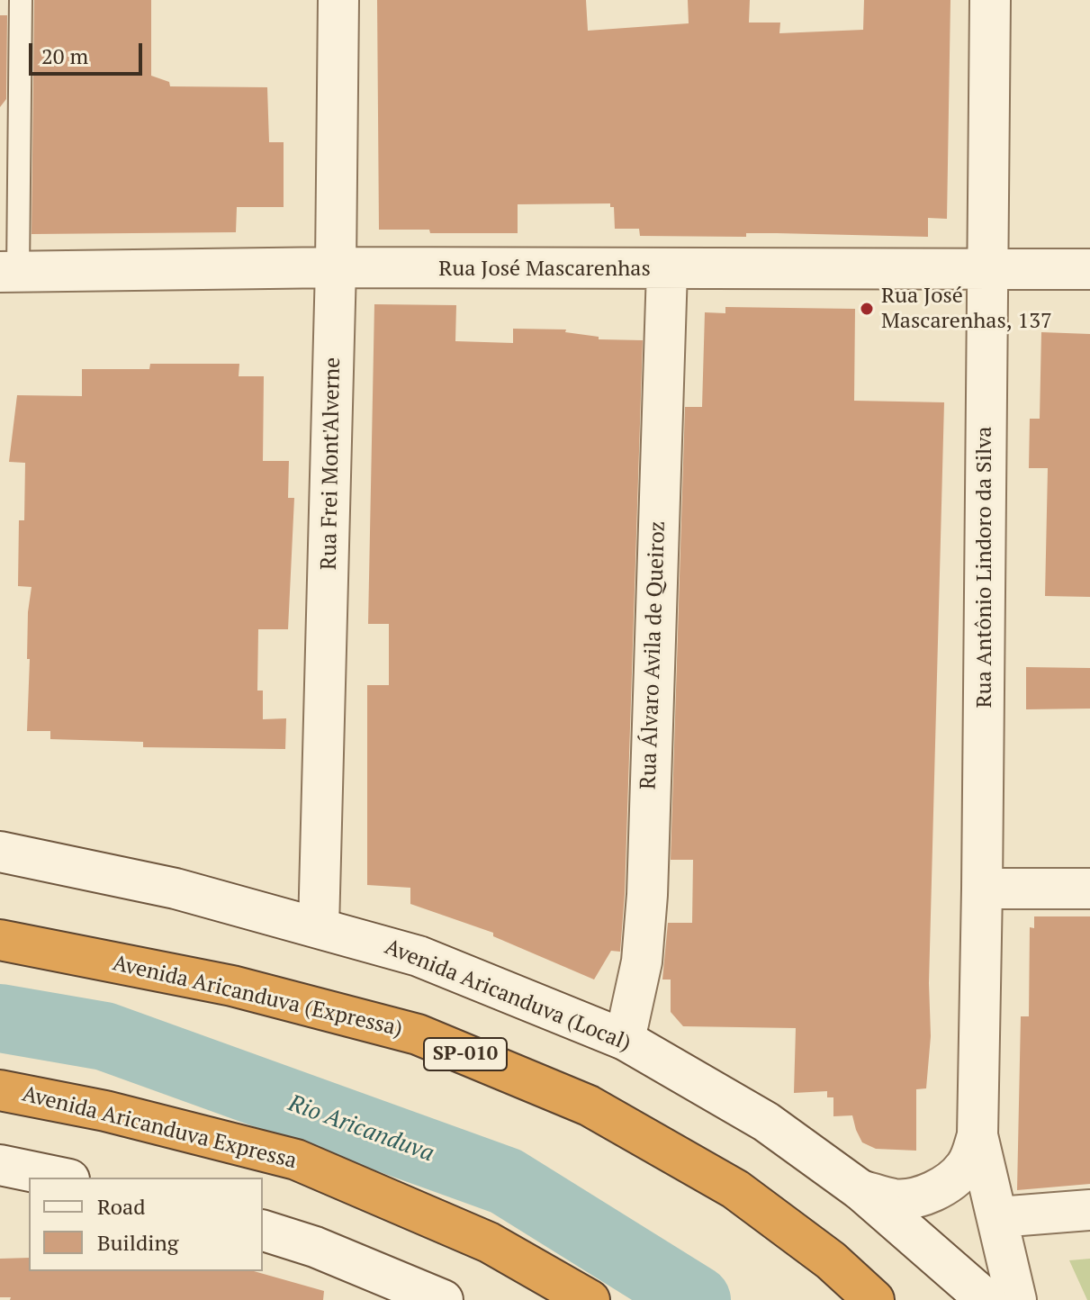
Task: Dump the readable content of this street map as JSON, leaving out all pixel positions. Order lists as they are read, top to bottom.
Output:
{
  "streets": {
    "highway": ["Avenida Aricanduva (Expressa)", "SP-010", "Avenida Aricanduva Expressa"],
    "street": [
      "Rua José Mascarenhas",
      "Rua Frei Mont'Alverne",
      "Rua Antônio Lindoro da Silva",
      "Rua Álvaro Avila de Queiroz",
      "Avenida Aricanduva (Local)"
    ]
  },
  "crossings": [
    ["Rua José Mascarenhas", "Rua Frei Mont'Alverne"],
    ["Rua José Mascarenhas", "Rua Antônio Lindoro da Silva"],
    ["Rua José Mascarenhas", "Rua Álvaro Avila de Queiroz"],
    ["Rua Frei Mont'Alverne", "Avenida Aricanduva (Local)"],
    ["Rua Antônio Lindoro da Silva", "Avenida Aricanduva (Local)"],
    ["Rua Álvaro Avila de Queiroz", "Avenida Aricanduva (Local)"]
  ],
  "water": ["Rio Aricanduva"],
  "places": ["Rua José Mascarenhas, 137"],
  "legend": ["Road", "Building"],
  "scale_bar": "20 m"
}
